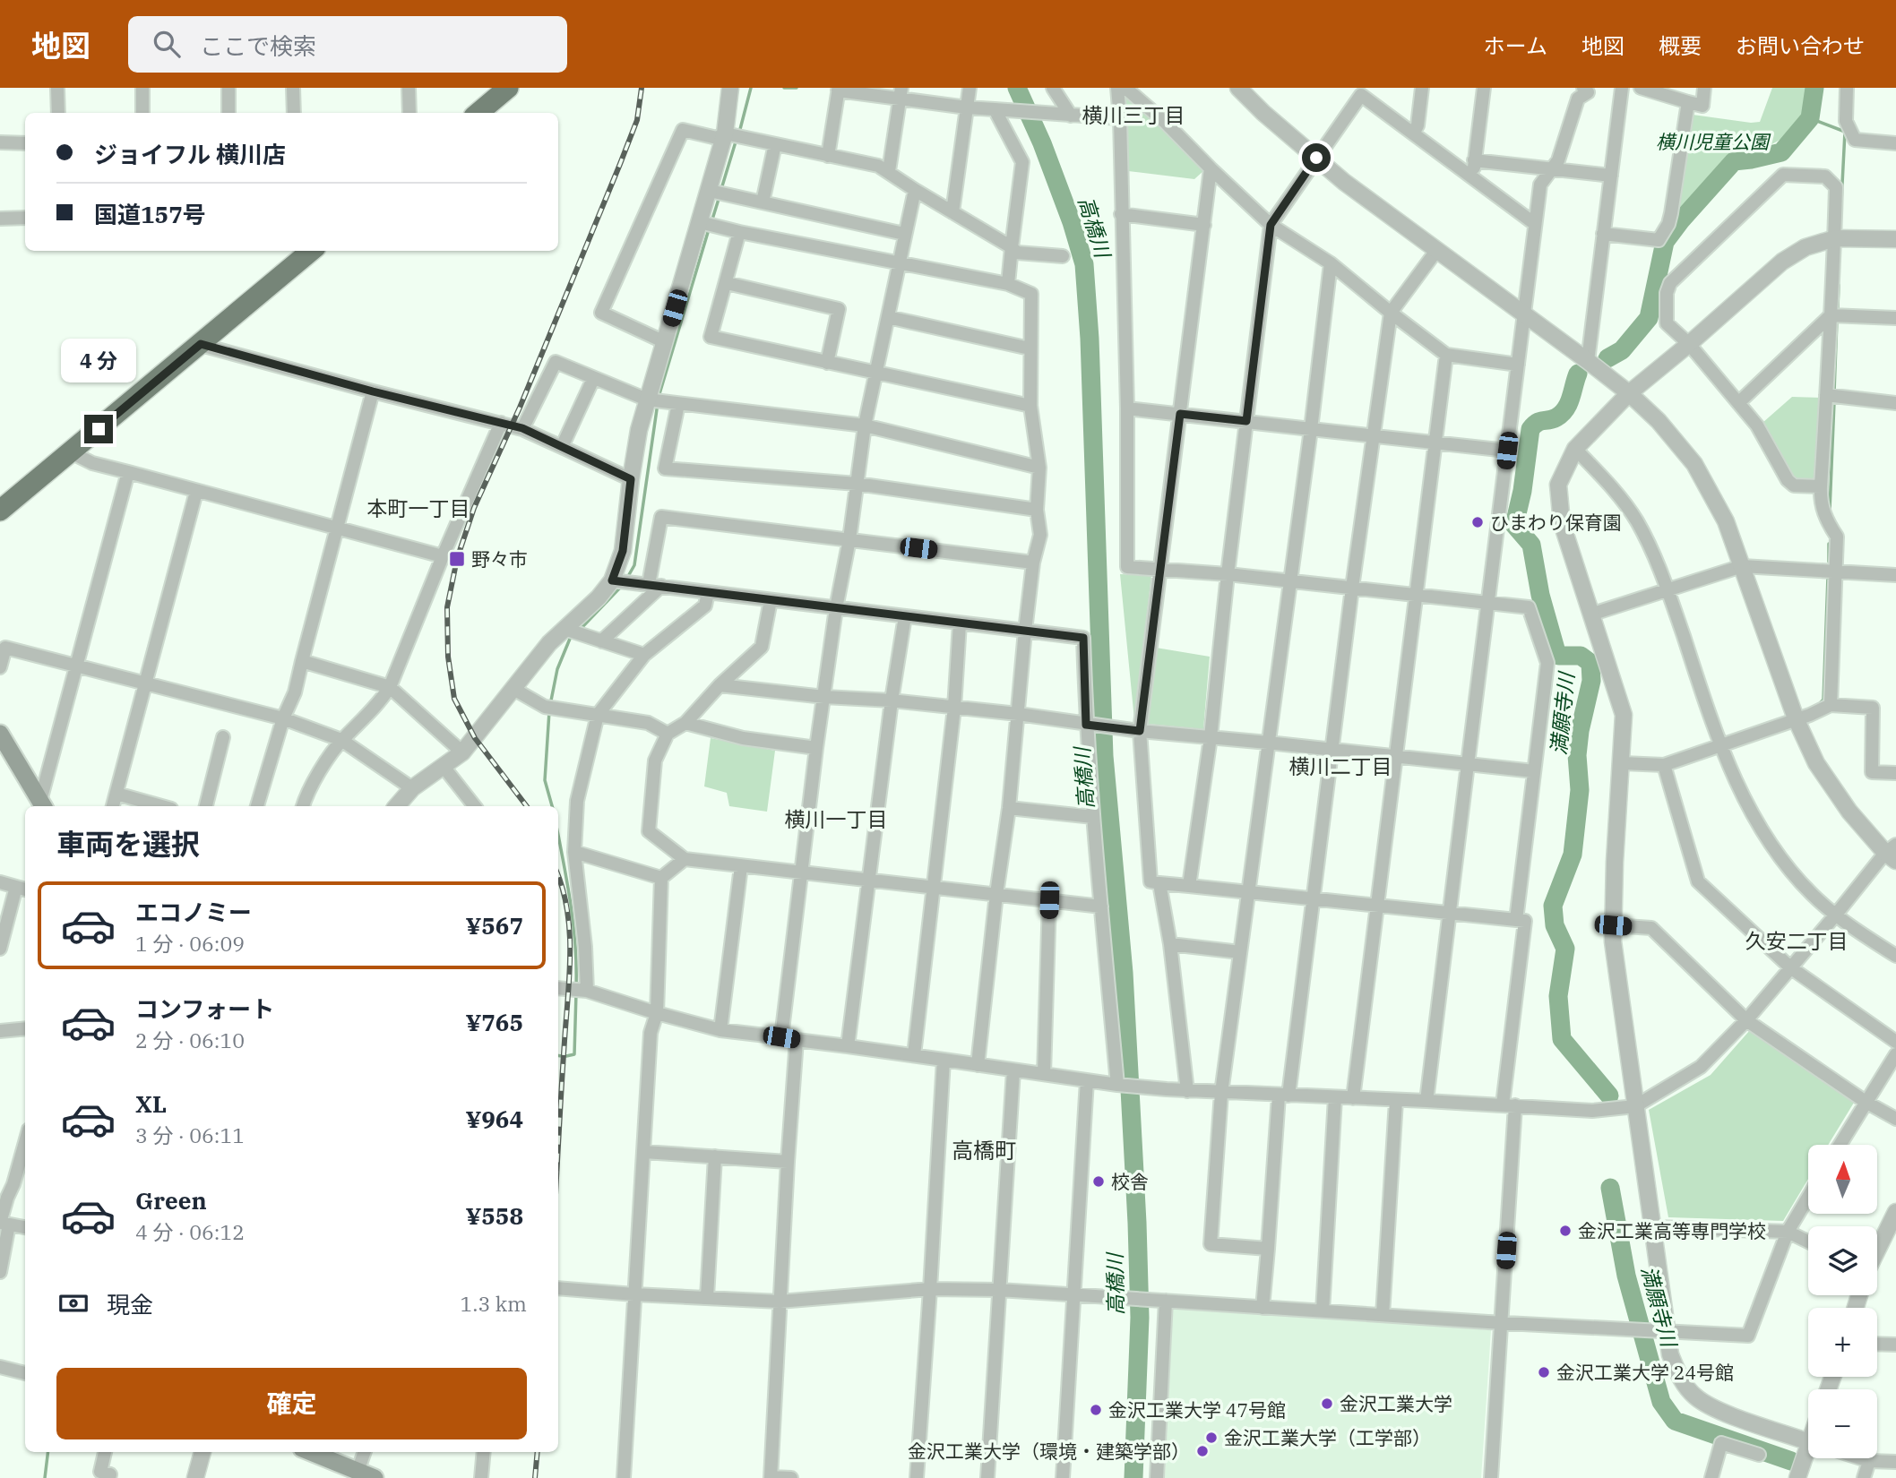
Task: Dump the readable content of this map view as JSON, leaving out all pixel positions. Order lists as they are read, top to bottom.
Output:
{
  "districts": [
    "横川三丁目",
    "本町一丁目",
    "横川二丁目",
    "横川一丁目",
    "久安二丁目",
    "高橋町"
  ],
  "water": ["高橋川", "満願寺川"],
  "parks": ["横川児童公園"],
  "places": {
    "other": [
      "ひまわり保育園",
      "校舎",
      "金沢工業高等専門学校",
      "金沢工業大学 24号館",
      "金沢工業大学",
      "金沢工業大学 47号館",
      "金沢工業大学（工学部）",
      "金沢工業大学（環境・建築学部）"
    ],
    "transit": ["野々市"]
  },
  "north": "top",
  "page": {
    "header": "地図",
    "search": "ここで検索",
    "nav": [
      "ホーム",
      "地図",
      "概要",
      "お問い合わせ"
    ],
    "banner": ["ジョイフル 横川店", "国道157号"],
    "bubble": "4 分",
    "heading": "車両を選択",
    "list": [
      {
        "name": "エコノミー",
        "note": "1 分 · 06:09",
        "value": "¥567"
      },
      {
        "name": "コンフォート",
        "note": "2 分 · 06:10",
        "value": "¥765"
      },
      {
        "name": "XL",
        "note": "3 分 · 06:11",
        "value": "¥964"
      },
      {
        "name": "Green",
        "note": "4 分 · 06:12",
        "value": "¥558"
      }
    ],
    "map_buttons": ["+", "−"],
    "pay": ["現金", "1.3 km"],
    "buttons": "確定"
  }
}
